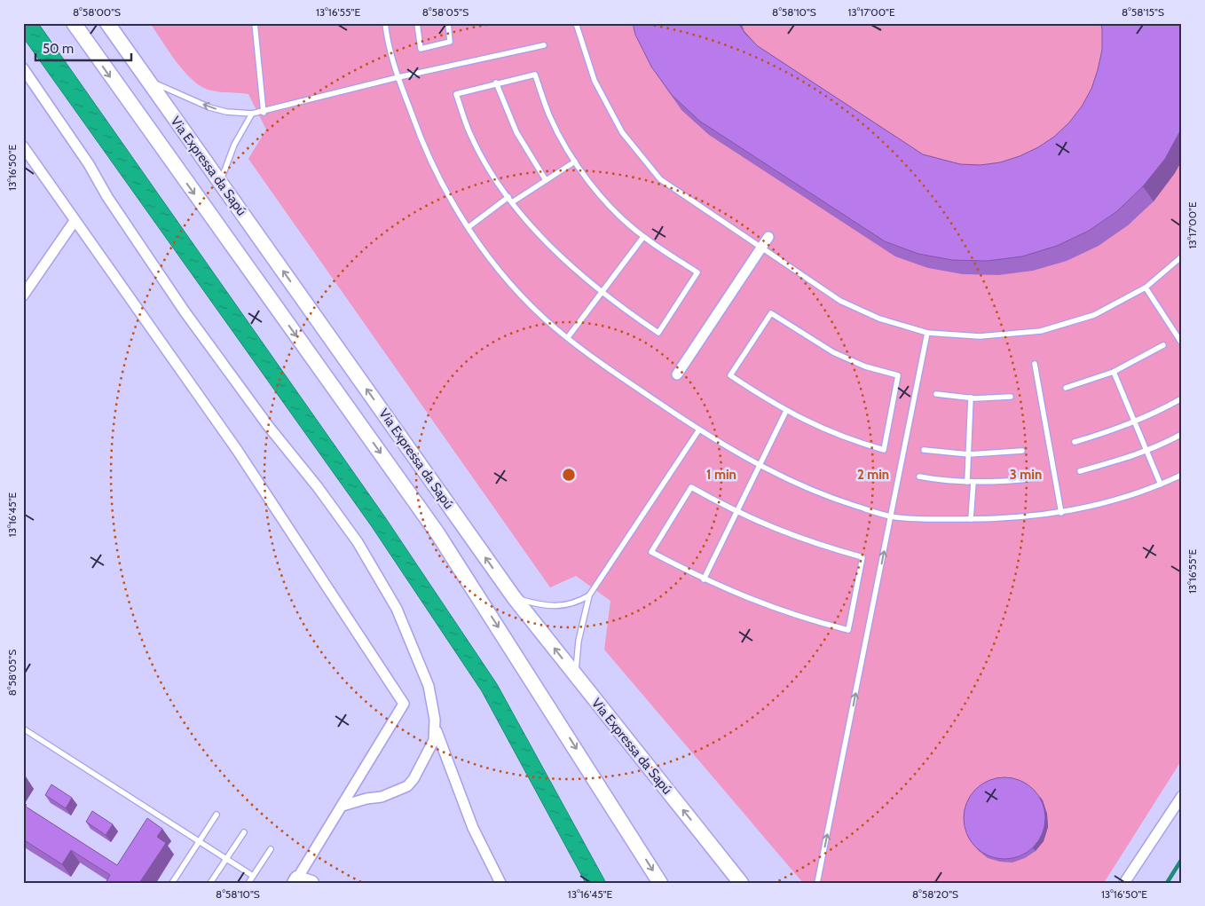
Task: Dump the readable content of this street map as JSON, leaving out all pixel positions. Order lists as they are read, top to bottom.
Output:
{
  "streets": {
    "main road": ["Via Expressa da Sapú"]
  },
  "scale_bar": "50 m",
  "coordinates": [
    "8°58'00\"S",
    "13°16'55\"E",
    "8°58'05\"S",
    "8°58'10\"S",
    "13°17'00\"E",
    "8°58'15\"S",
    "13°16'50\"E",
    "13°16'45\"E",
    "8°58'20\"S"
  ],
  "rings": ["1 min", "2 min", "3 min"]
}
